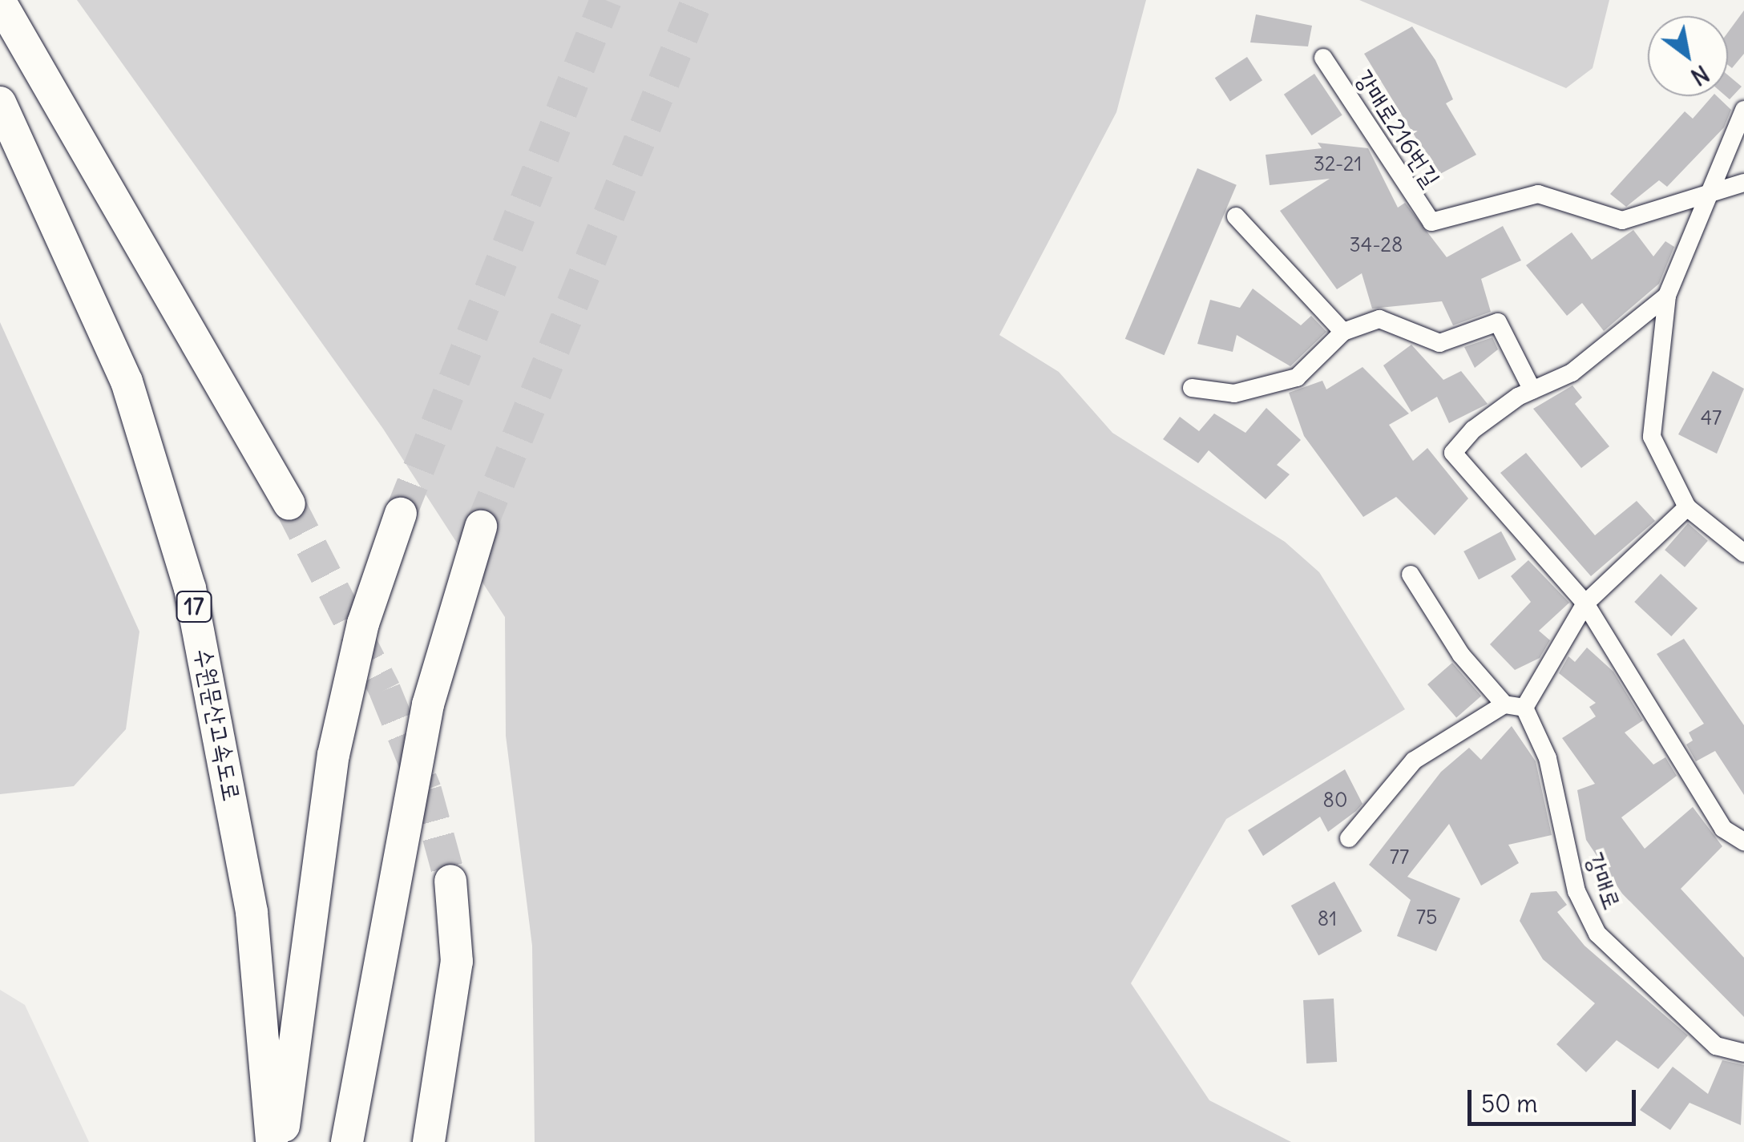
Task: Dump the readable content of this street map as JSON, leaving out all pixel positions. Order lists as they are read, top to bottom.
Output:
{
  "streets": {
    "highway": ["17", "수원문산고속도로"],
    "street": ["강매로216번길", "강매로"]
  },
  "house_numbers": [
    "32-21",
    "34-28",
    "47",
    "80",
    "77",
    "75",
    "81"
  ],
  "scale_bar": "50 m",
  "north": "bottom right"
}
